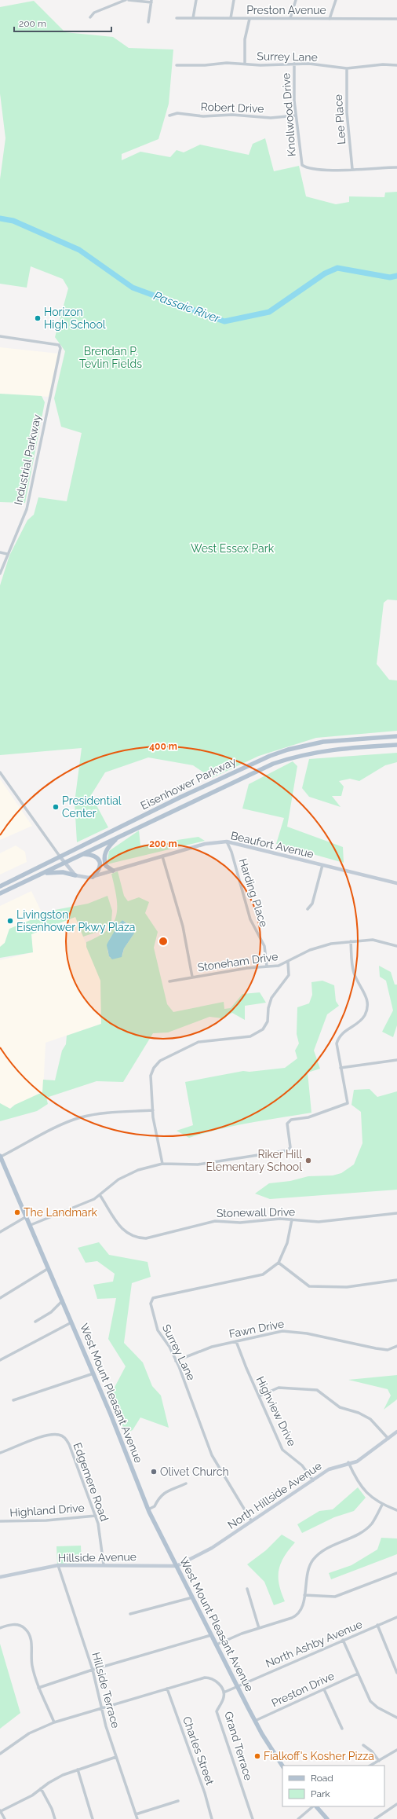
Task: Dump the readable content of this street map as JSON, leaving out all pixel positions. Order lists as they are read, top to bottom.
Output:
{
  "streets": {
    "main road": ["Eisenhower Parkway", "West Mount Pleasant Avenue"],
    "street": [
      "Preston Avenue",
      "Surrey Lane",
      "Robert Drive",
      "Knollwood Drive",
      "Lee Place",
      "Industrial Parkway",
      "Beaufort Avenue",
      "Harding Place",
      "Stoneham Drive",
      "Stonewall Drive",
      "Fawn Drive",
      "Highview Drive",
      "Edgemere Road",
      "North Hillside Avenue",
      "Highland Drive",
      "Hillside Avenue",
      "North Ashby Avenue",
      "Preston Drive",
      "Hillside Terrace",
      "Grand Terrace",
      "Charles Street"
    ]
  },
  "crossings": [
    ["Surrey Lane", "Knollwood Drive"],
    ["Surrey Lane", "Lee Place"],
    ["Surrey Lane", "Stonewall Drive"],
    ["Surrey Lane", "Fawn Drive"],
    ["Surrey Lane", "North Hillside Avenue"],
    ["Robert Drive", "Knollwood Drive"],
    ["Knollwood Drive", "Lee Place"],
    ["Beaufort Avenue", "Harding Place"],
    ["Harding Place", "Stoneham Drive"],
    ["Fawn Drive", "Highview Drive"],
    ["West Mount Pleasant Avenue", "North Hillside Avenue"],
    ["West Mount Pleasant Avenue", "Hillside Avenue"],
    ["West Mount Pleasant Avenue", "North Ashby Avenue"],
    ["West Mount Pleasant Avenue", "Preston Drive"],
    ["Highview Drive", "North Hillside Avenue"],
    ["Edgemere Road", "Highland Drive"],
    ["Edgemere Road", "Hillside Avenue"],
    ["North Hillside Avenue", "Hillside Avenue"],
    ["Hillside Avenue", "Hillside Terrace"]
  ],
  "water": ["Passaic River"],
  "parks": ["Brendan P. Tevlin Fields", "West Essex Park"],
  "places": [
    "Horizon High School",
    "Presidential Center",
    "Livingston Eisenhower Pkwy Plaza",
    "Riker Hill Elementary School",
    "The Landmark",
    "Olivet Church",
    "Fialkoff's Kosher Pizza"
  ],
  "legend": ["Road", "Park"],
  "scale_bar": "200 m",
  "rings": ["400 m", "200 m"]
}
